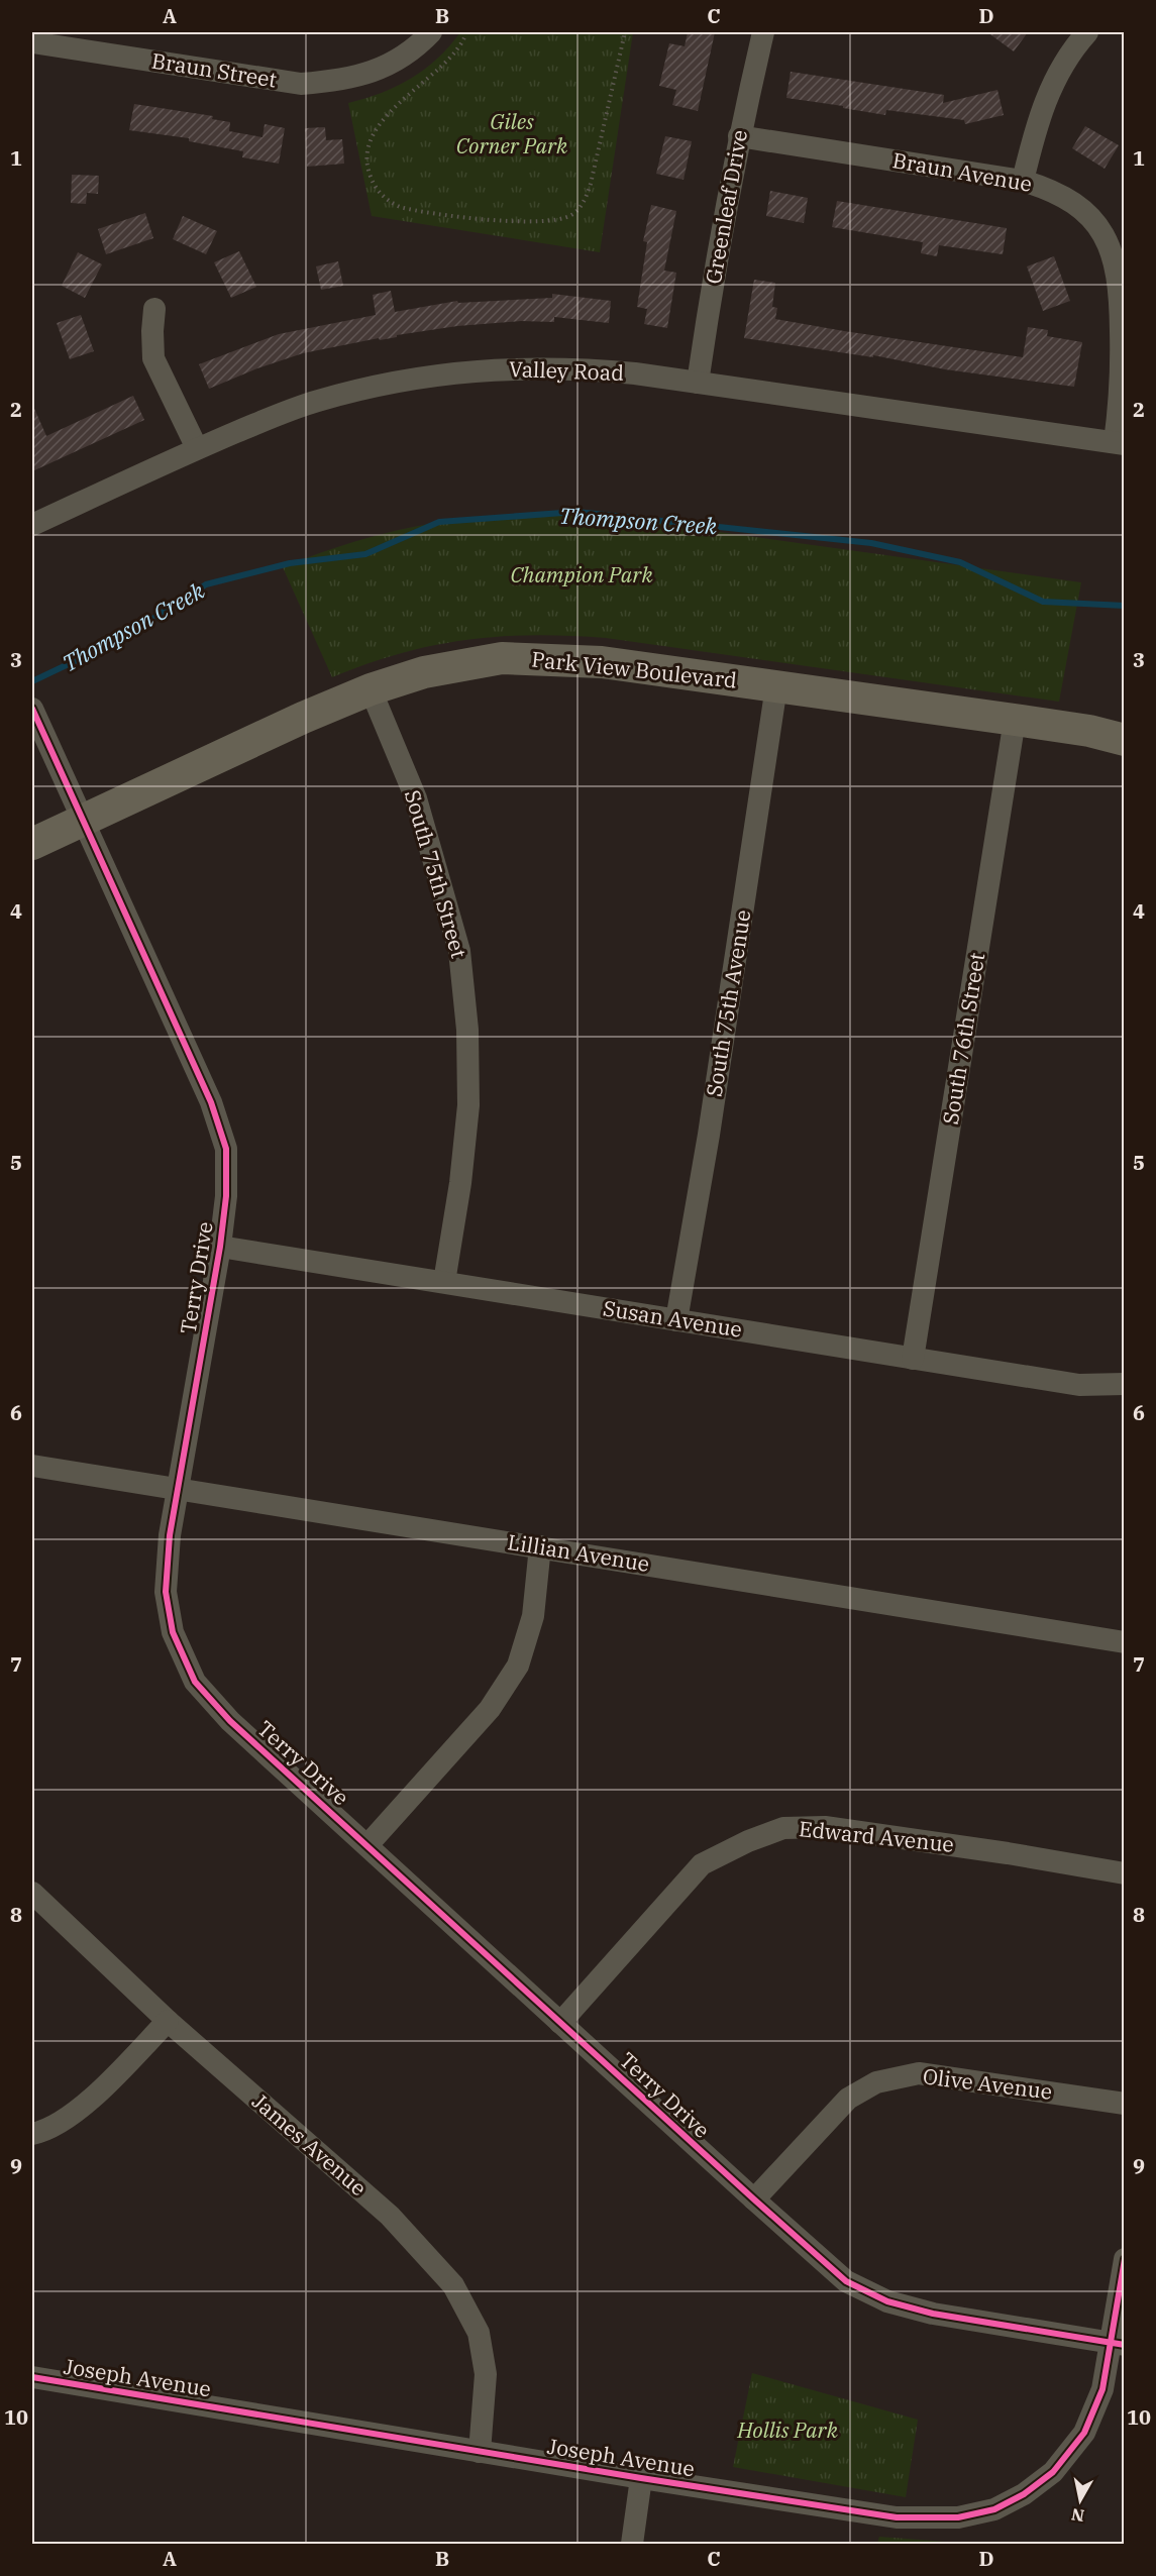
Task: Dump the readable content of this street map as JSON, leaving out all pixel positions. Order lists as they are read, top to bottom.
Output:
{
  "streets": {
    "street": [
      "Braun Street",
      "Braun Avenue",
      "Greenleaf Drive",
      "Valley Road",
      "Park View Boulevard",
      "South 75th Street",
      "South 75th Avenue",
      "South 76th Street",
      "Terry Drive",
      "Susan Avenue",
      "Lillian Avenue",
      "Edward Avenue",
      "Olive Avenue",
      "James Avenue",
      "Joseph Avenue"
    ]
  },
  "crossings": [
    ["Braun Avenue", "Greenleaf Drive"],
    ["Braun Avenue", "Valley Road"],
    ["Greenleaf Drive", "Valley Road"],
    ["Park View Boulevard", "South 75th Street"],
    ["Park View Boulevard", "South 75th Avenue"],
    ["Park View Boulevard", "South 76th Street"],
    ["Park View Boulevard", "Terry Drive"],
    ["South 75th Street", "Susan Avenue"],
    ["South 75th Avenue", "Susan Avenue"],
    ["South 76th Street", "Susan Avenue"],
    ["Terry Drive", "Susan Avenue"],
    ["Terry Drive", "Lillian Avenue"],
    ["Terry Drive", "Edward Avenue"],
    ["Terry Drive", "Olive Avenue"],
    ["Terry Drive", "Joseph Avenue"],
    ["James Avenue", "Joseph Avenue"]
  ],
  "water": ["Thompson Creek"],
  "parks": ["Giles Corner Park", "Champion Park", "Hollis Park"],
  "north": "bottom",
  "grid": {
    "columns": [
      "A",
      "B",
      "C",
      "D"
    ],
    "rows": [
      "1",
      "2",
      "3",
      "4",
      "5",
      "6",
      "7",
      "8",
      "9",
      "10"
    ]
  }
}
